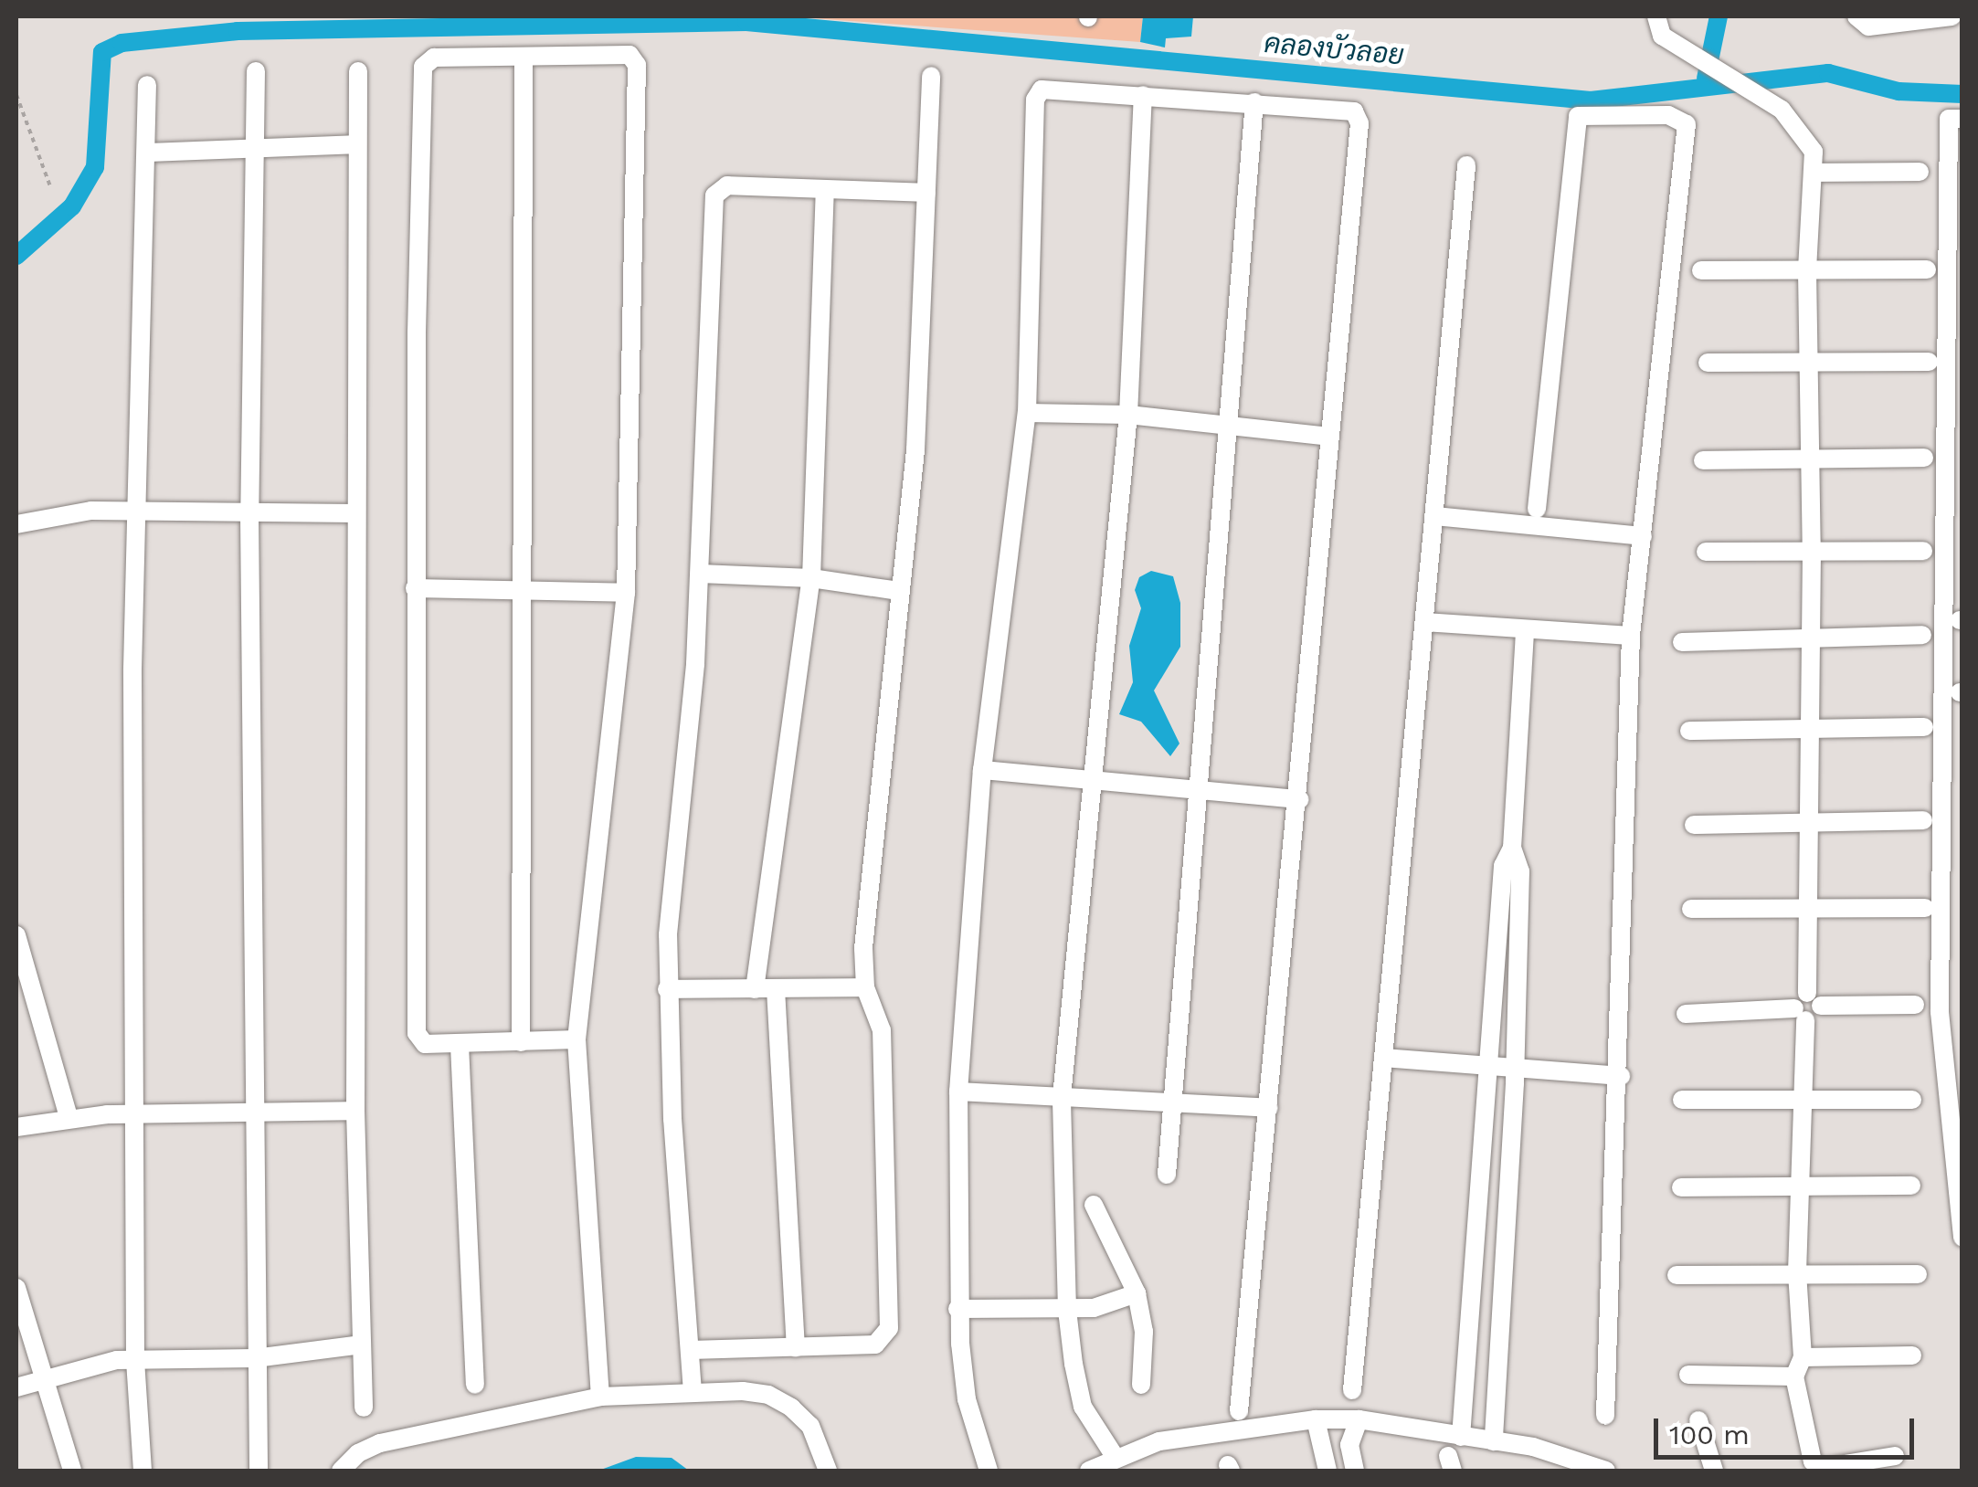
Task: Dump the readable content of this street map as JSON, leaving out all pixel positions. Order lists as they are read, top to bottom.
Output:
{
  "water": ["คลองบัวลอย"],
  "scale_bar": "100 m"
}
